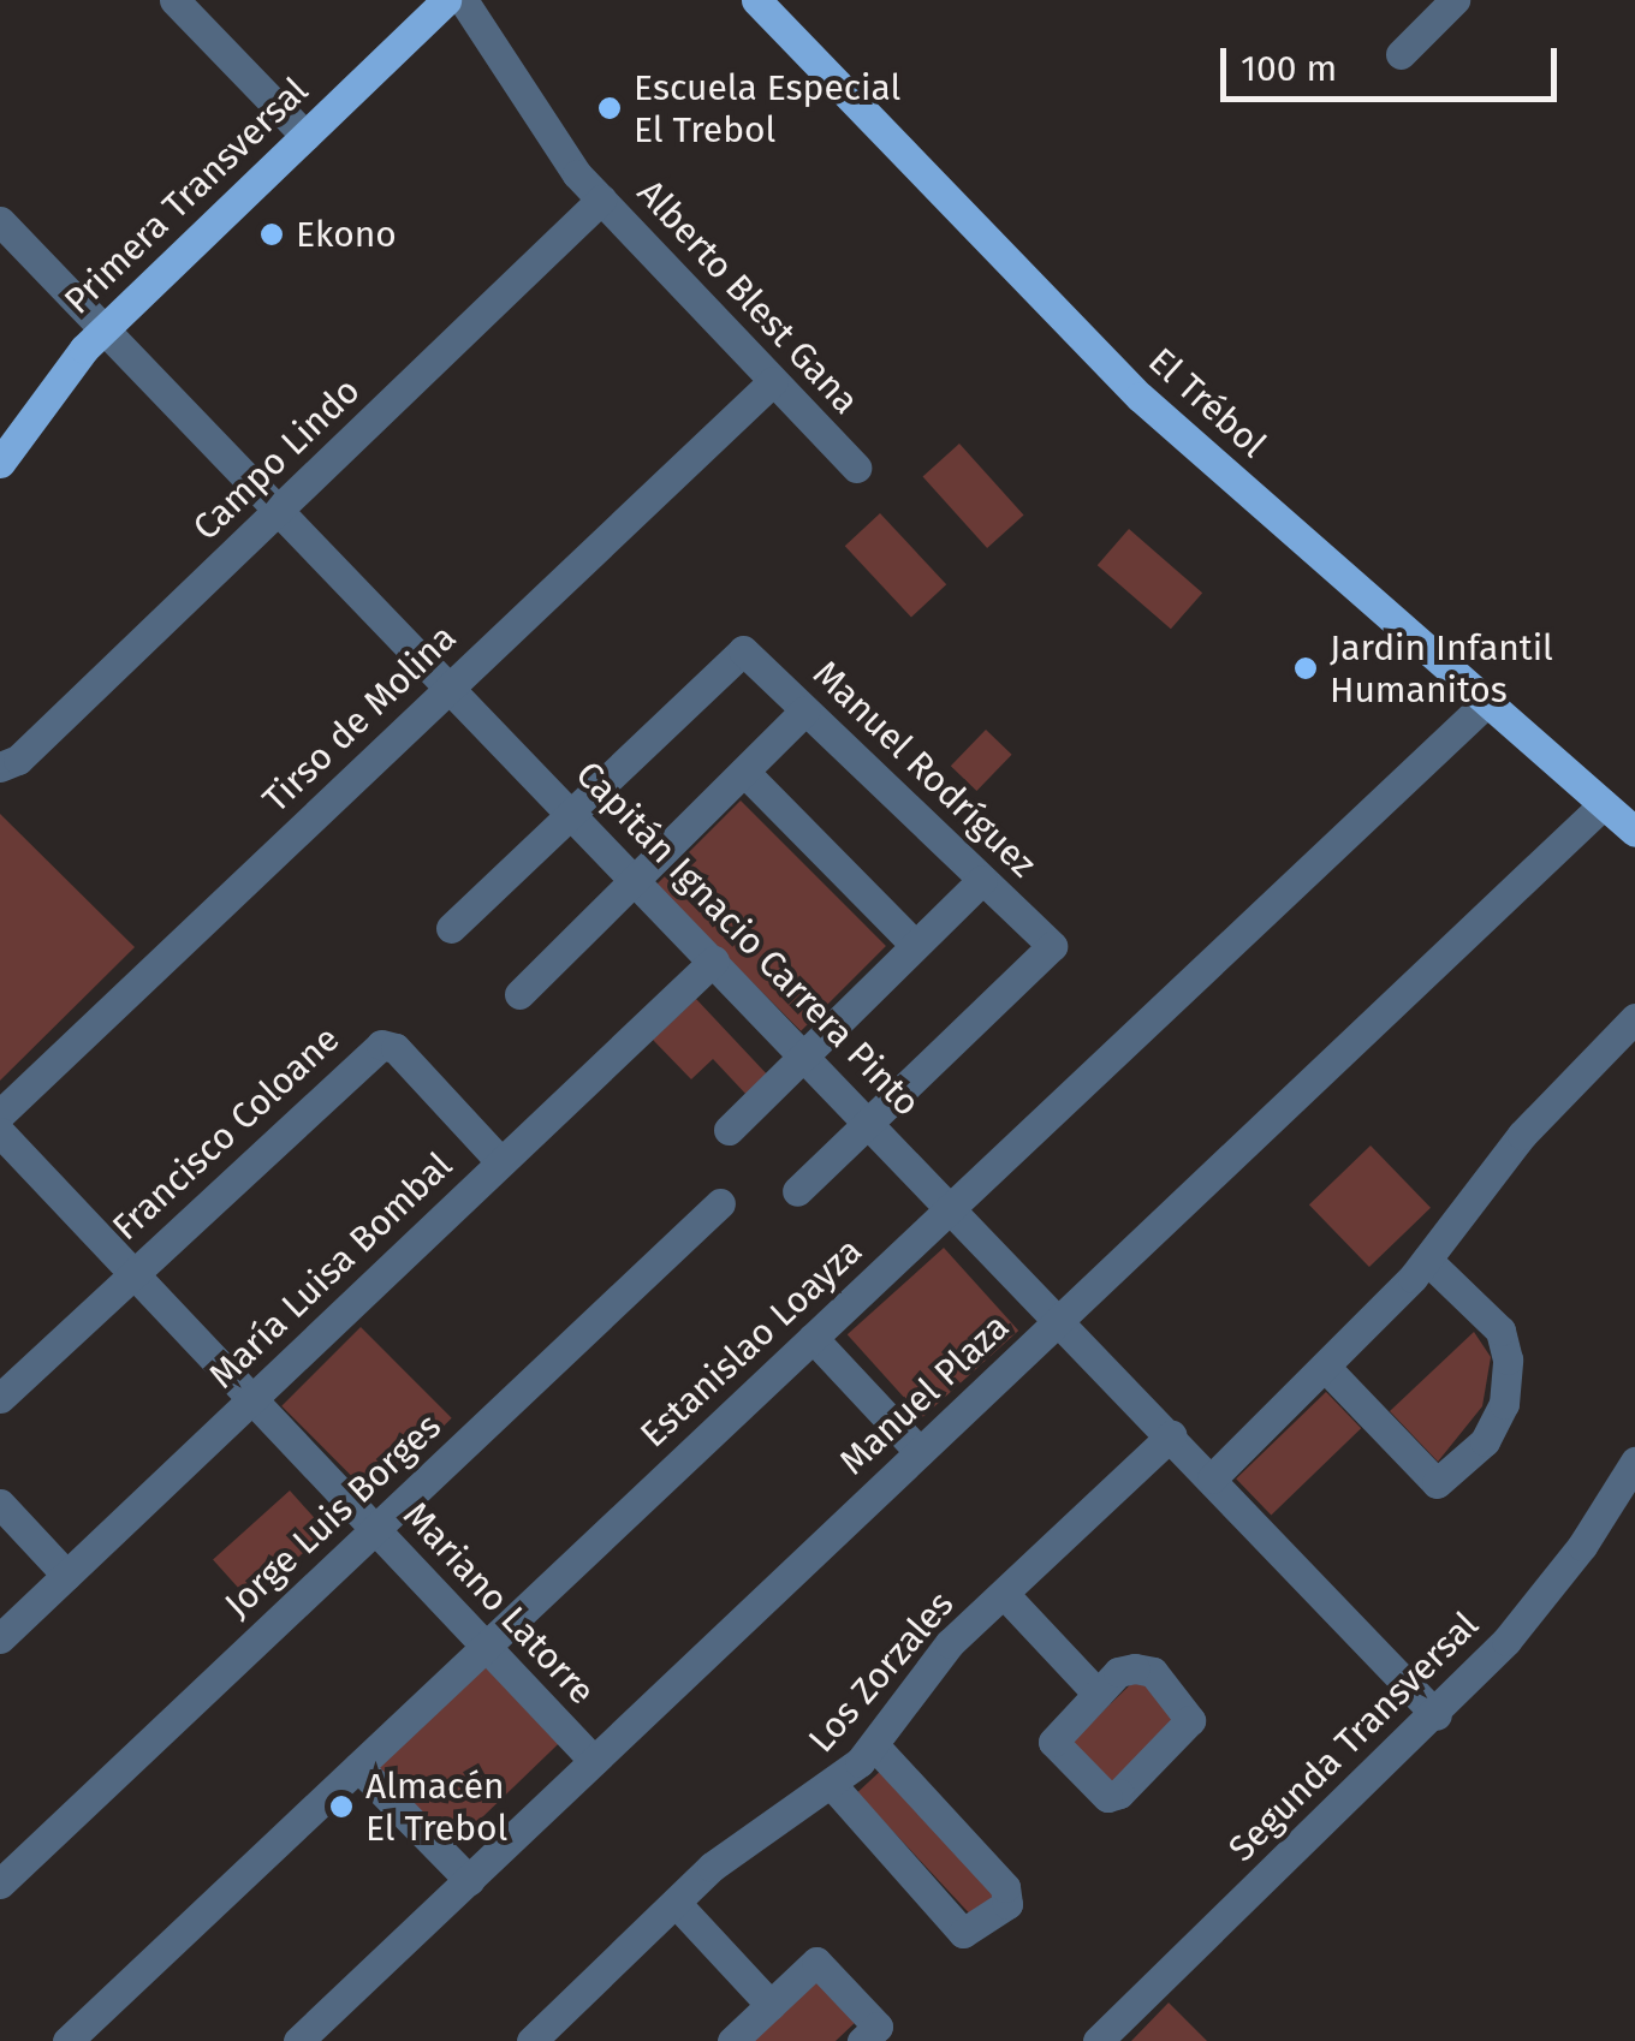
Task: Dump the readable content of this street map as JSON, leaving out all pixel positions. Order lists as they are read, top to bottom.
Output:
{
  "streets": {
    "main road": ["Primera Transversal", "El Trébol"],
    "street": [
      "Alberto Blest Gana",
      "Campo Lindo",
      "Tirso de Molina",
      "Manuel Rodríguez",
      "Capitán Ignacio Carrera Pinto",
      "Francisco Coloane",
      "María Luisa Bombal",
      "Estanislao Loayza",
      "Manuel Plaza",
      "Jorge Luis Borges",
      "Mariano Latorre",
      "Los Zorzales",
      "Segunda Transversal"
    ]
  },
  "crossings": [
    ["Primera Transversal", "Capitán Ignacio Carrera Pinto"],
    ["Alberto Blest Gana", "Campo Lindo"],
    ["Alberto Blest Gana", "Tirso de Molina"],
    ["El Trébol", "Estanislao Loayza"],
    ["El Trébol", "Manuel Plaza"],
    ["Campo Lindo", "Capitán Ignacio Carrera Pinto"],
    ["Tirso de Molina", "Capitán Ignacio Carrera Pinto"],
    ["Manuel Rodríguez", "Capitán Ignacio Carrera Pinto"],
    ["Capitán Ignacio Carrera Pinto", "María Luisa Bombal"],
    ["Capitán Ignacio Carrera Pinto", "Estanislao Loayza"],
    ["Capitán Ignacio Carrera Pinto", "Manuel Plaza"],
    ["Capitán Ignacio Carrera Pinto", "Los Zorzales"],
    ["Capitán Ignacio Carrera Pinto", "Segunda Transversal"],
    ["Francisco Coloane", "María Luisa Bombal"],
    ["Francisco Coloane", "Mariano Latorre"],
    ["María Luisa Bombal", "Mariano Latorre"],
    ["Estanislao Loayza", "Mariano Latorre"],
    ["Manuel Plaza", "Mariano Latorre"],
    ["Jorge Luis Borges", "Mariano Latorre"]
  ],
  "places": [
    "Escuela Especial El Trebol",
    "Ekono",
    "Jardin Infantil Humanitos",
    "Almacén El Trebol"
  ],
  "scale_bar": "100 m"
}
